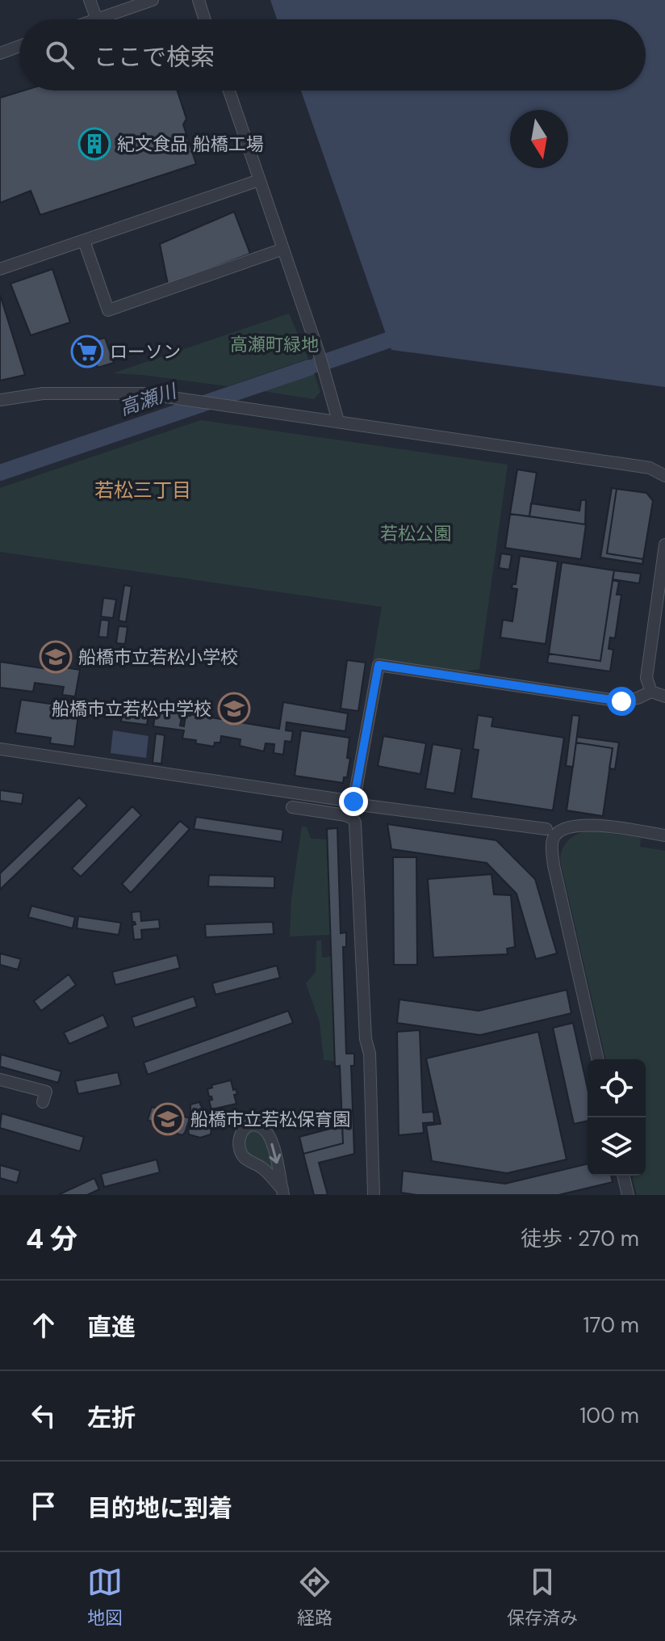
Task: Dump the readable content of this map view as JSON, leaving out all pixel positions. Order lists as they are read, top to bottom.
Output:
{
  "districts": ["若松三丁目"],
  "water": ["高瀬川"],
  "parks": ["高瀬町緑地", "若松公園"],
  "places": {
    "building": ["紀文食品 船橋工場"],
    "supermarket": ["ローソン"],
    "school or university": ["船橋市立若松小学校", "船橋市立若松中学校", "船橋市立若松保育園"]
  },
  "north": "bottom",
  "page": {
    "search": "ここで検索",
    "heading": ["4 分", "徒歩 · 270 m"],
    "list": [
      ["直進", "170 m"],
      ["左折", "100 m"],
      "目的地に到着"
    ],
    "nav": ["地図", "経路", "保存済み"]
  }
}
